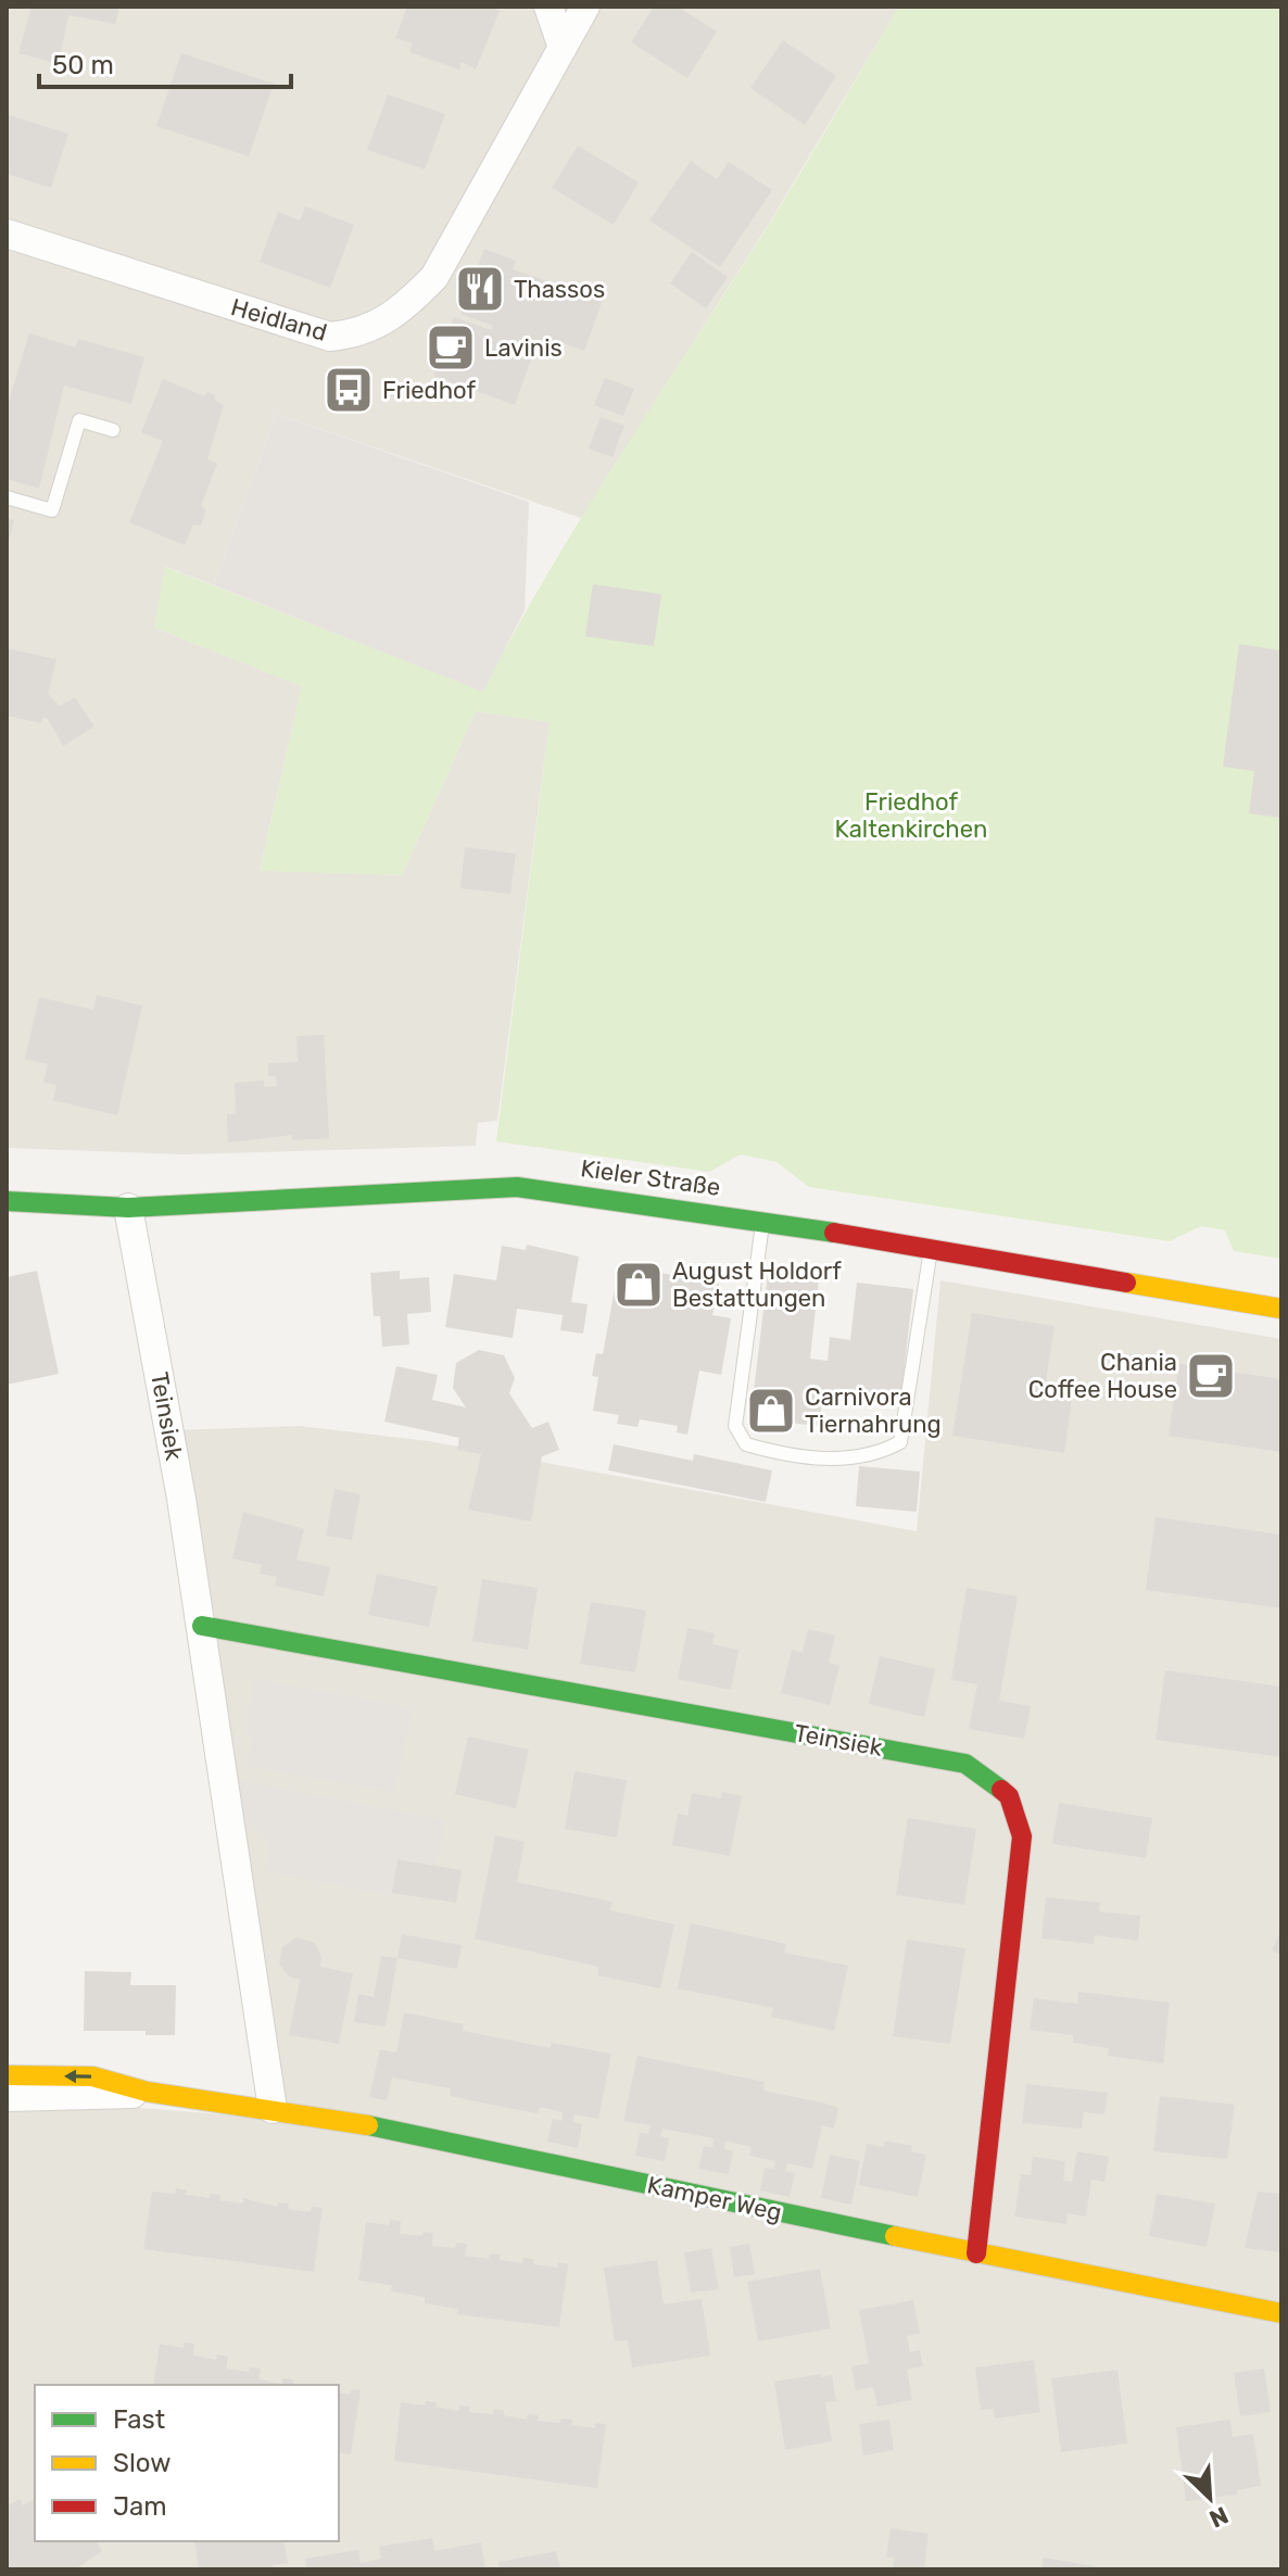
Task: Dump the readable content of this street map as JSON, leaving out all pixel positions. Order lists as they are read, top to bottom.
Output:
{
  "streets": {
    "street": [
      "Heidland",
      "Kieler Straße",
      "Teinsiek",
      "Kamper Weg"
    ]
  },
  "crossings": [
    ["Kieler Straße", "Teinsiek"],
    ["Teinsiek", "Kamper Weg"]
  ],
  "parks": ["Friedhof Kaltenkirchen"],
  "places": {
    "restaurant": ["Thassos"],
    "cafe": ["Lavinis", "Chania Coffee House"],
    "bus stop": ["Friedhof"],
    "shop": ["August Holdorf Bestattungen", "Carnivora Tiernahrung"]
  },
  "legend": ["Fast", "Slow", "Jam"],
  "scale_bar": "50 m",
  "north": "bottom right"
}
